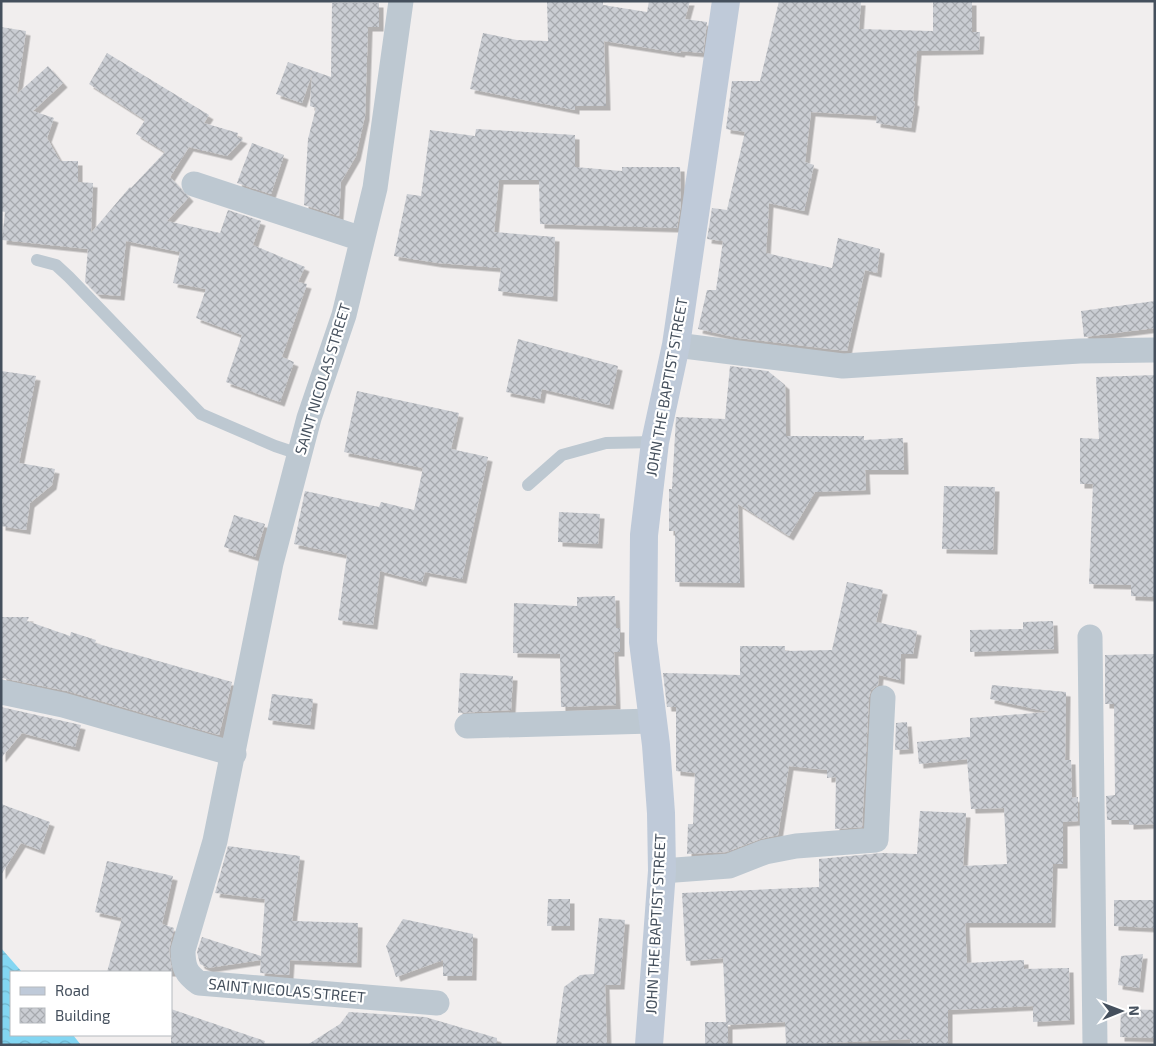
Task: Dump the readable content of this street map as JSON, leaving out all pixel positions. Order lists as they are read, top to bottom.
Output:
{
  "streets": {
    "street": ["SAINT NICOLAS STREET", "JOHN THE BAPTIST STREET"]
  },
  "legend": ["Road", "Building"],
  "north": "right"
}
